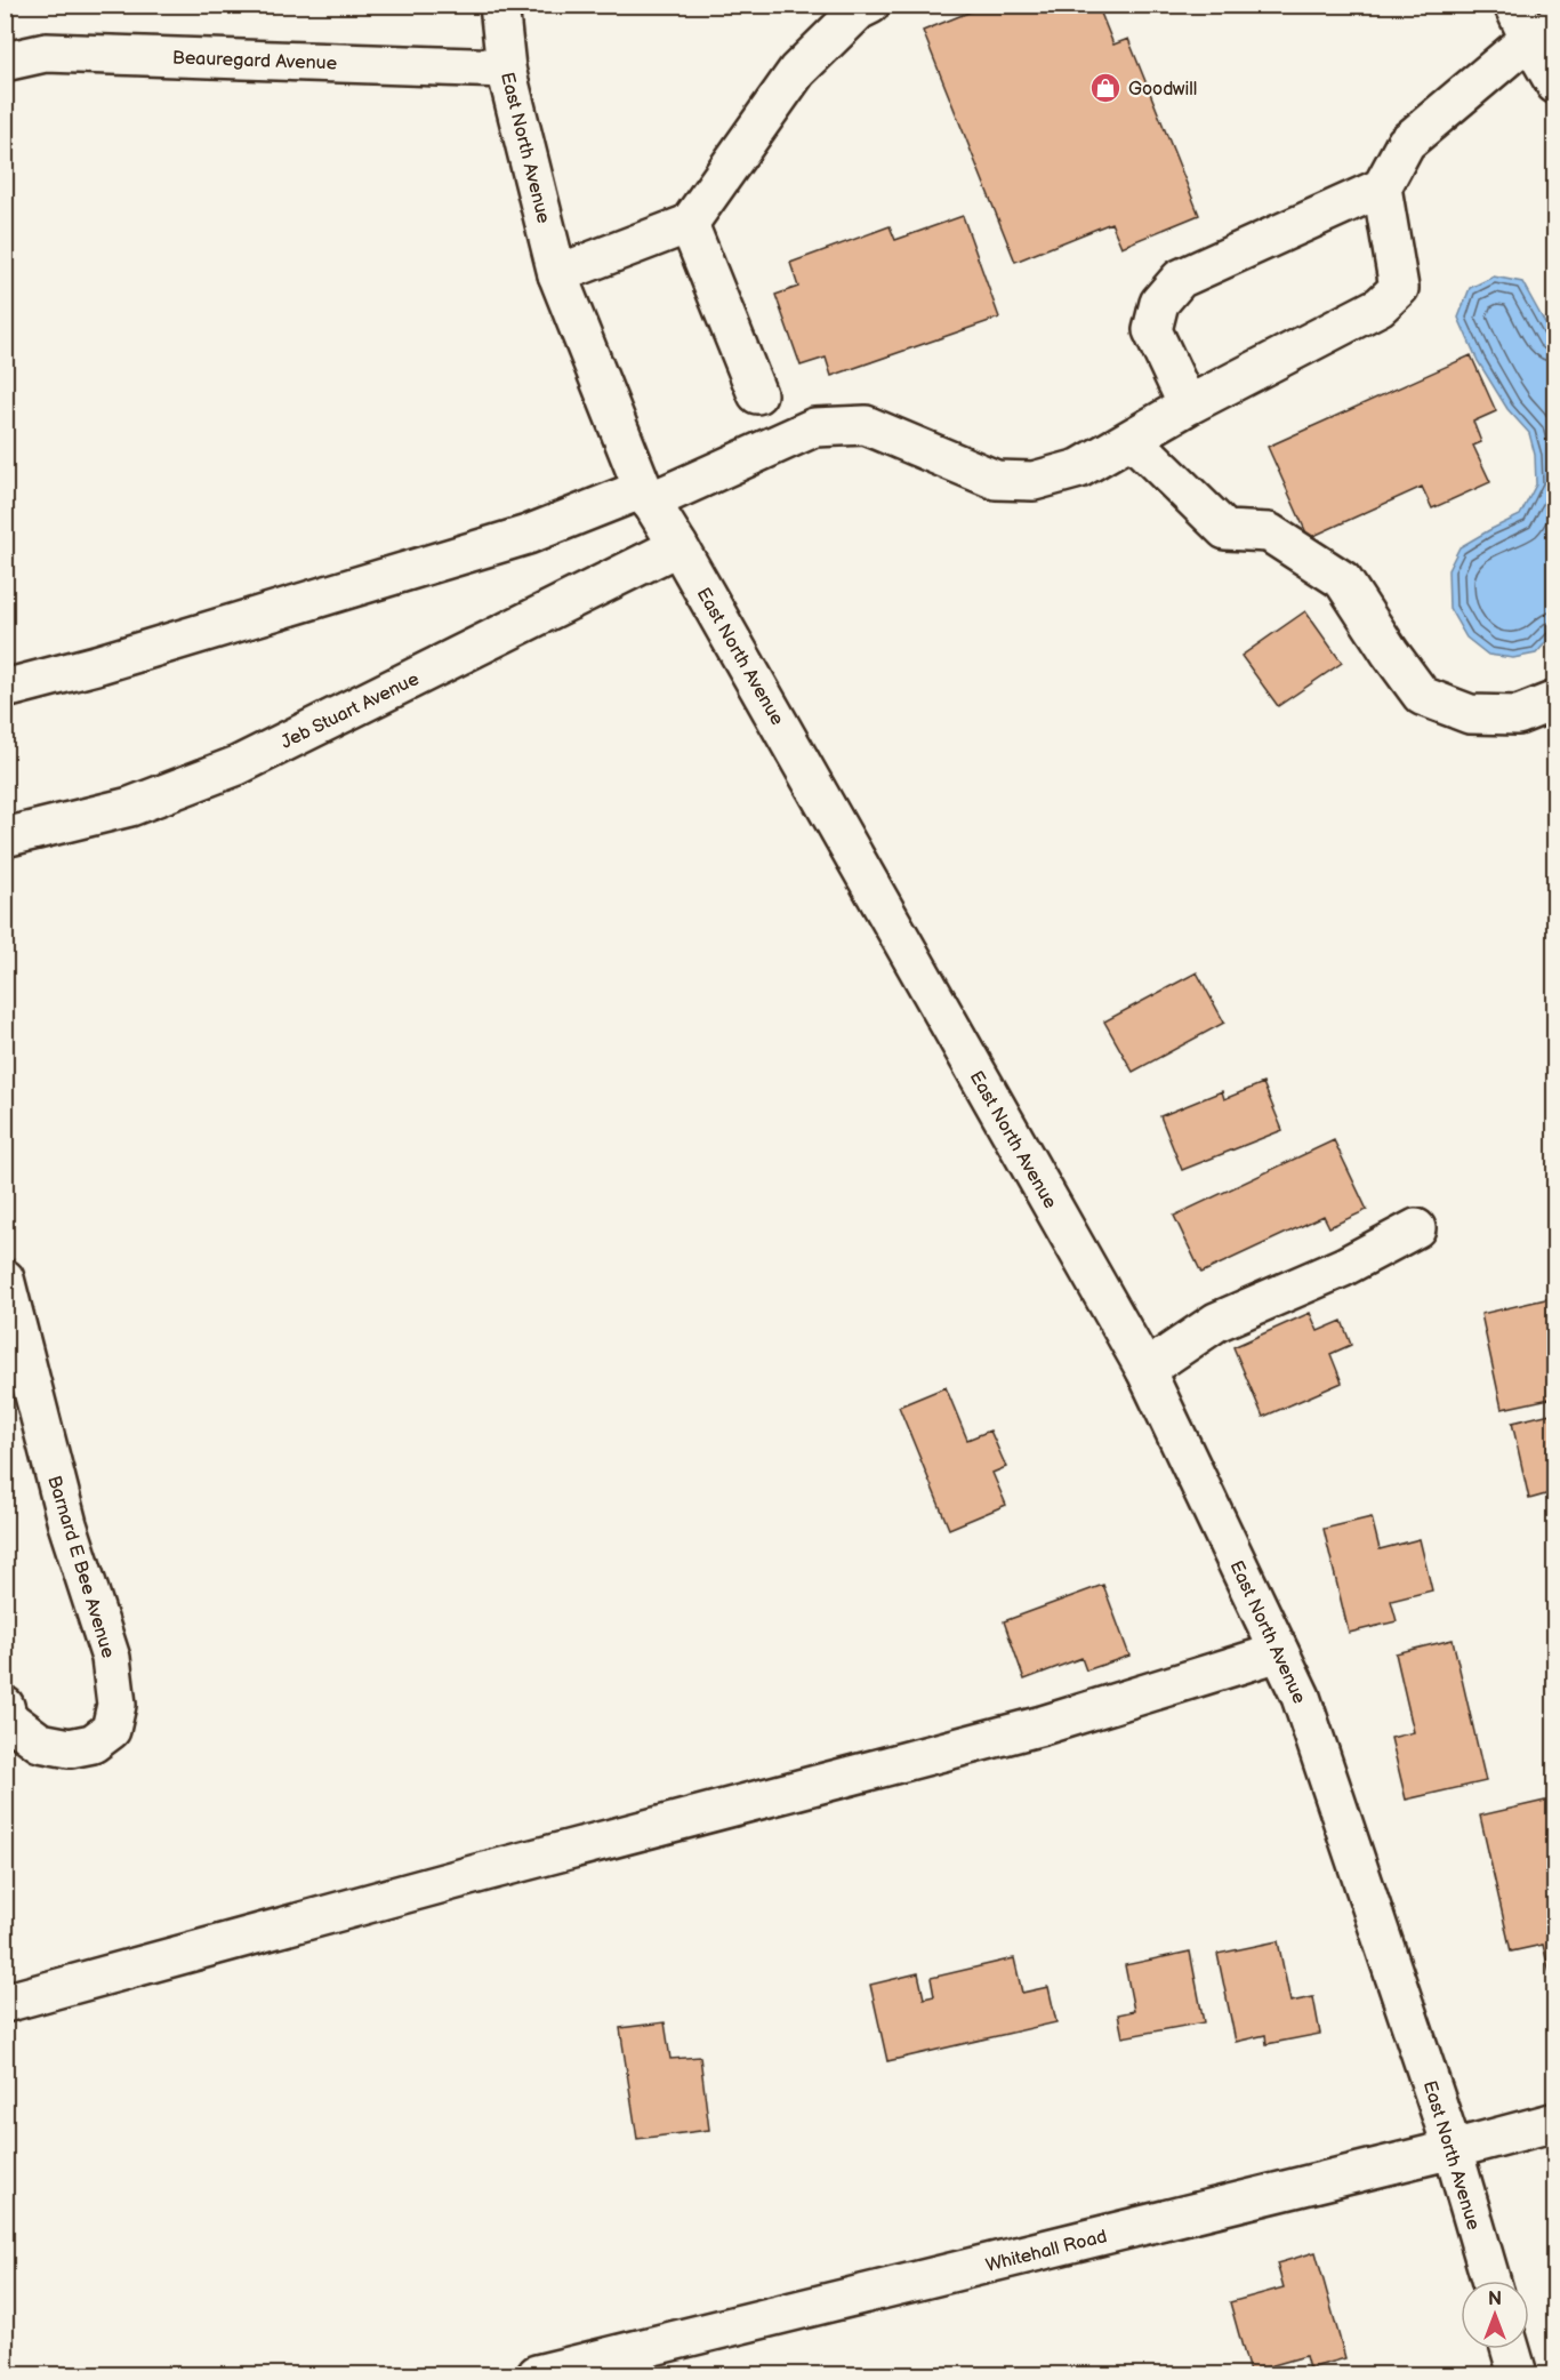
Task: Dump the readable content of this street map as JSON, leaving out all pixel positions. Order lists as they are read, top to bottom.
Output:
{
  "streets": {
    "main road": [
      "Beauregard Avenue",
      "East North Avenue",
      "Jeb Stuart Avenue",
      "Barnard E Bee Avenue",
      "Whitehall Road"
    ]
  },
  "crossings": [
    ["Beauregard Avenue", "East North Avenue"],
    ["East North Avenue", "Jeb Stuart Avenue"],
    ["East North Avenue", "Whitehall Road"]
  ],
  "places": {
    "shop": ["Goodwill"]
  },
  "north": "top"
}
